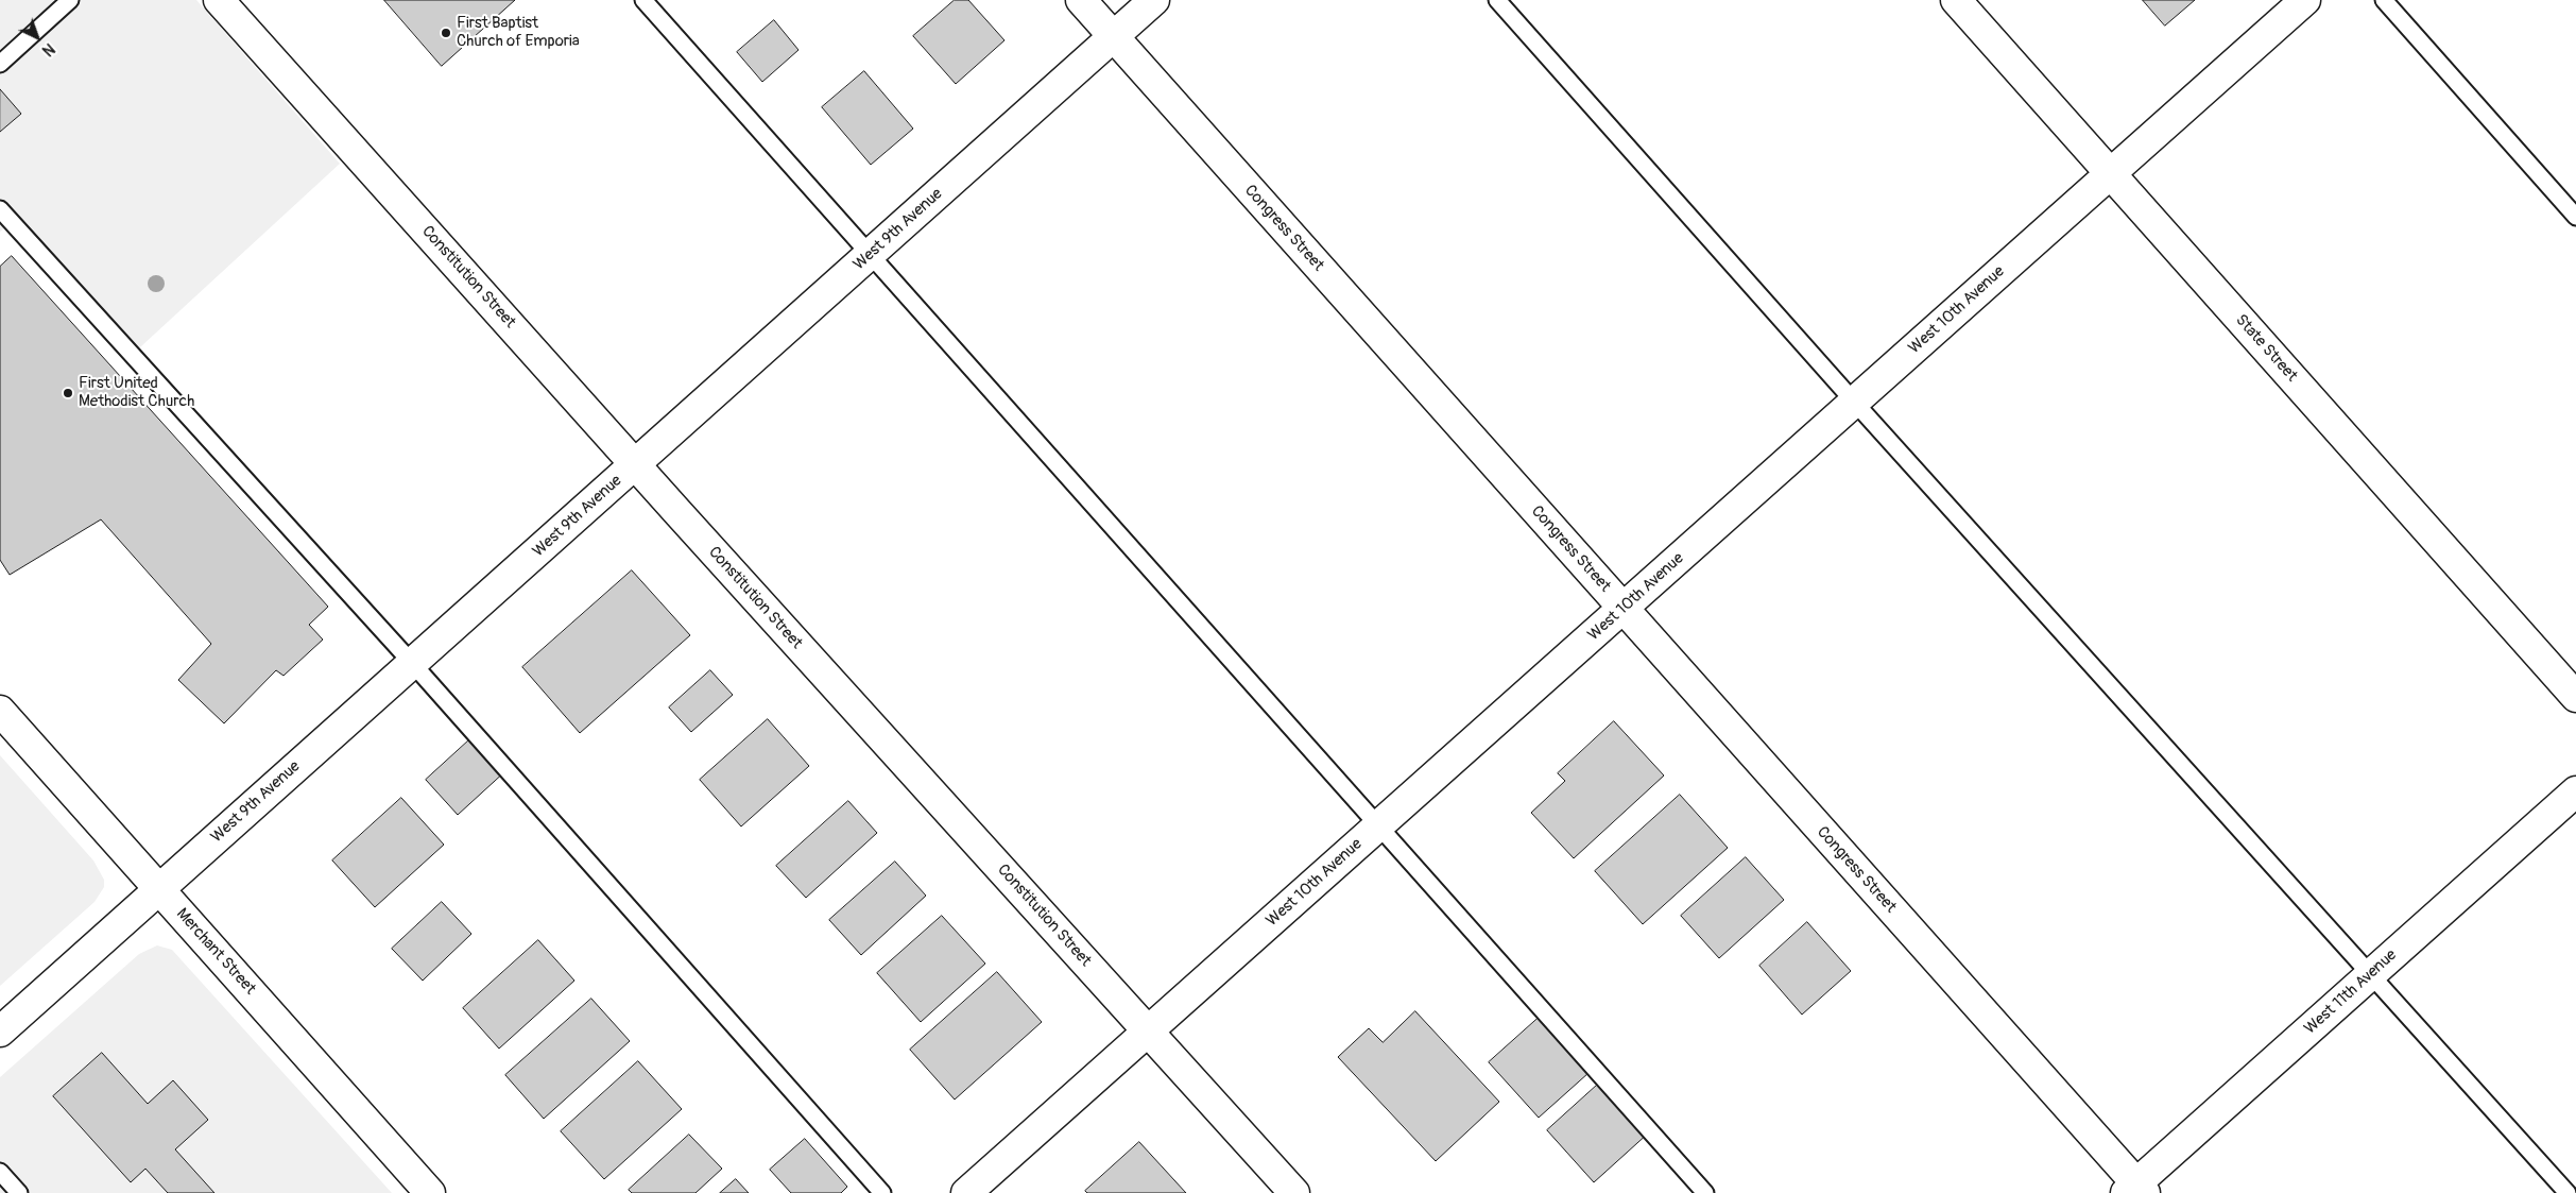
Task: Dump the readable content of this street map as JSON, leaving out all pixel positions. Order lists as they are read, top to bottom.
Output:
{
  "streets": {
    "street": [
      "Congress Street",
      "West 9th Avenue",
      "Constitution Street",
      "West 10th Avenue",
      "State Street",
      "Merchant Street",
      "West 11th Avenue"
    ]
  },
  "crossings": [
    ["Congress Street", "West 9th Avenue"],
    ["Congress Street", "West 10th Avenue"],
    ["Congress Street", "West 11th Avenue"],
    ["West 9th Avenue", "Constitution Street"],
    ["West 9th Avenue", "Merchant Street"],
    ["Constitution Street", "West 10th Avenue"],
    ["West 10th Avenue", "State Street"]
  ],
  "places": ["First Baptist Church of Emporia", "First United Methodist Church"],
  "north": "bottom right"
}
